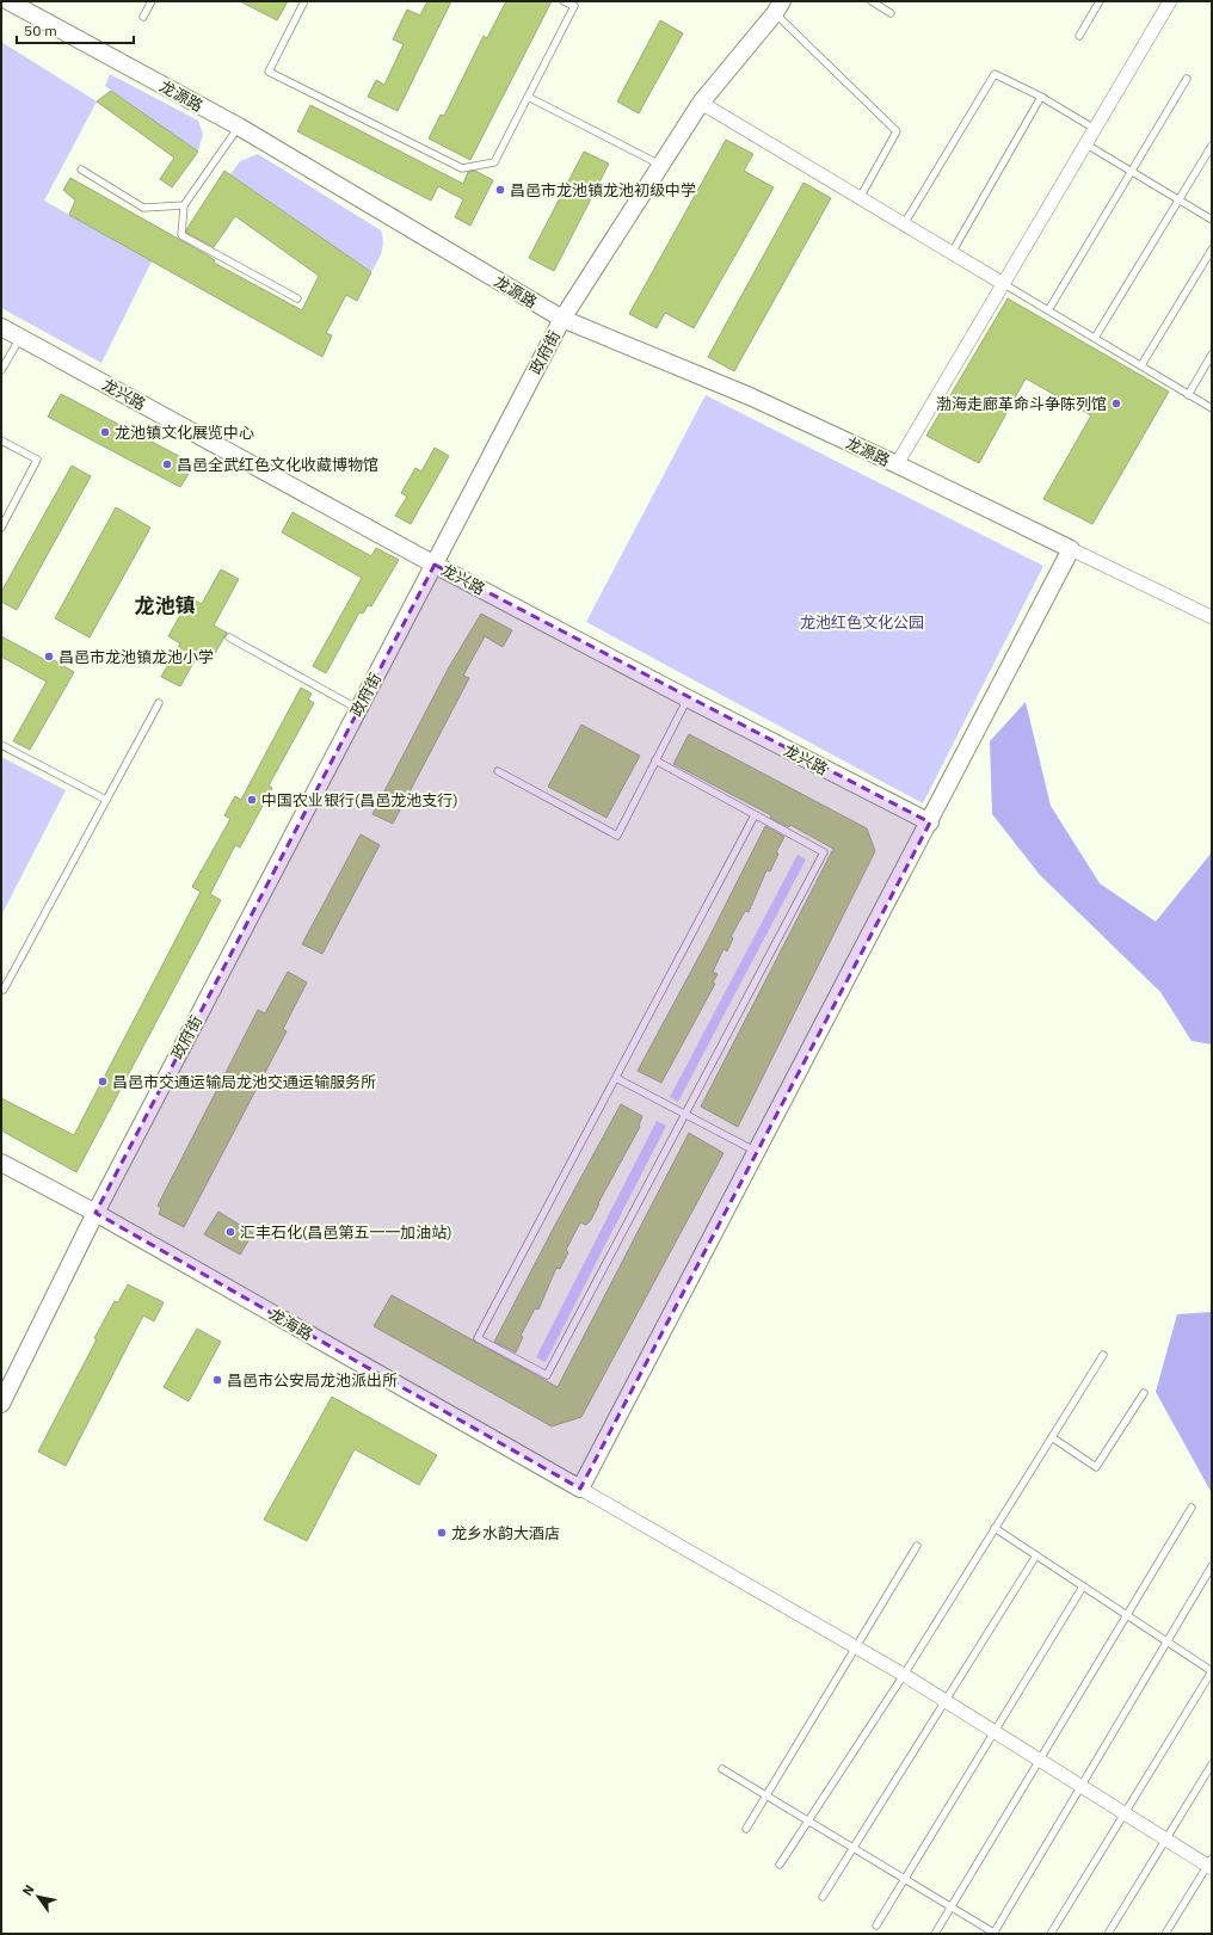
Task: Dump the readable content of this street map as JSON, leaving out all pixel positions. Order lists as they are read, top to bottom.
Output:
{
  "streets": {
    "street": [
      "龙源路",
      "政府街",
      "龙兴路",
      "龙海路"
    ]
  },
  "crossings": [
    ["龙源路", "政府街"],
    ["政府街", "龙兴路"],
    ["政府街", "龙海路"]
  ],
  "districts": ["龙池镇"],
  "parks": ["龙池红色文化公园"],
  "places": [
    "昌邑市龙池镇龙池初级中学",
    "渤海走廊革命斗争陈列馆",
    "龙池镇文化展览中心",
    "昌邑全武红色文化收藏博物馆",
    "昌邑市龙池镇龙池小学",
    "中国农业银行(昌邑龙池支行)",
    "昌邑市交通运输局龙池交通运输服务所",
    "汇丰石化(昌邑第五一一加油站)",
    "昌邑市公安局龙池派出所",
    "龙乡水韵大酒店"
  ],
  "scale_bar": "50 m",
  "north": "top left"
}
